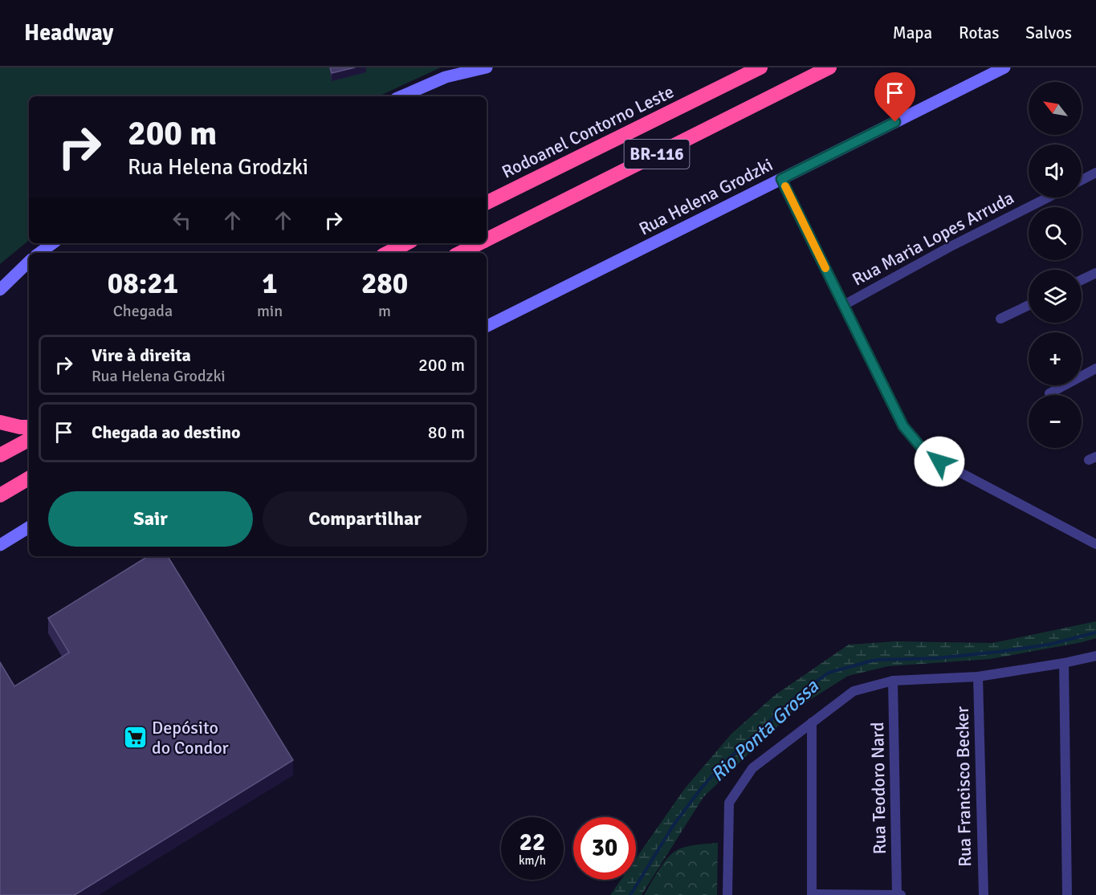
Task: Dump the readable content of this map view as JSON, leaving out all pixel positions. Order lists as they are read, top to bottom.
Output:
{
  "streets": {
    "highway": ["Rodoanel Contorno Leste", "BR-116"],
    "main road": ["Rua Helena Grodzki"],
    "street": ["Rua Maria Lopes Arruda", "Rua Francisco Becker", "Rua Teodoro Nard"]
  },
  "water": ["Rio Ponta Grossa"],
  "places": {
    "supermarket": ["Depósito do Condor"]
  },
  "north": "top left",
  "page": {
    "header": "Headway",
    "nav": ["Mapa", "Rotas", "Salvos"],
    "map_buttons": ["+", "−"],
    "turn": ["200 m", "Rua Helena Grodzki"],
    "eta": [
      "08:21",
      "Chegada",
      "1",
      "min",
      "280",
      "m"
    ],
    "list": [
      {
        "name": "Vire à direita",
        "note": "Rua Helena Grodzki",
        "value": "200 m"
      },
      {
        "name": "Chegada ao destino",
        "value": "80 m"
      }
    ],
    "buttons": ["Sair", "Compartilhar"],
    "speed": "22 km/h",
    "limit": "30"
  }
}
